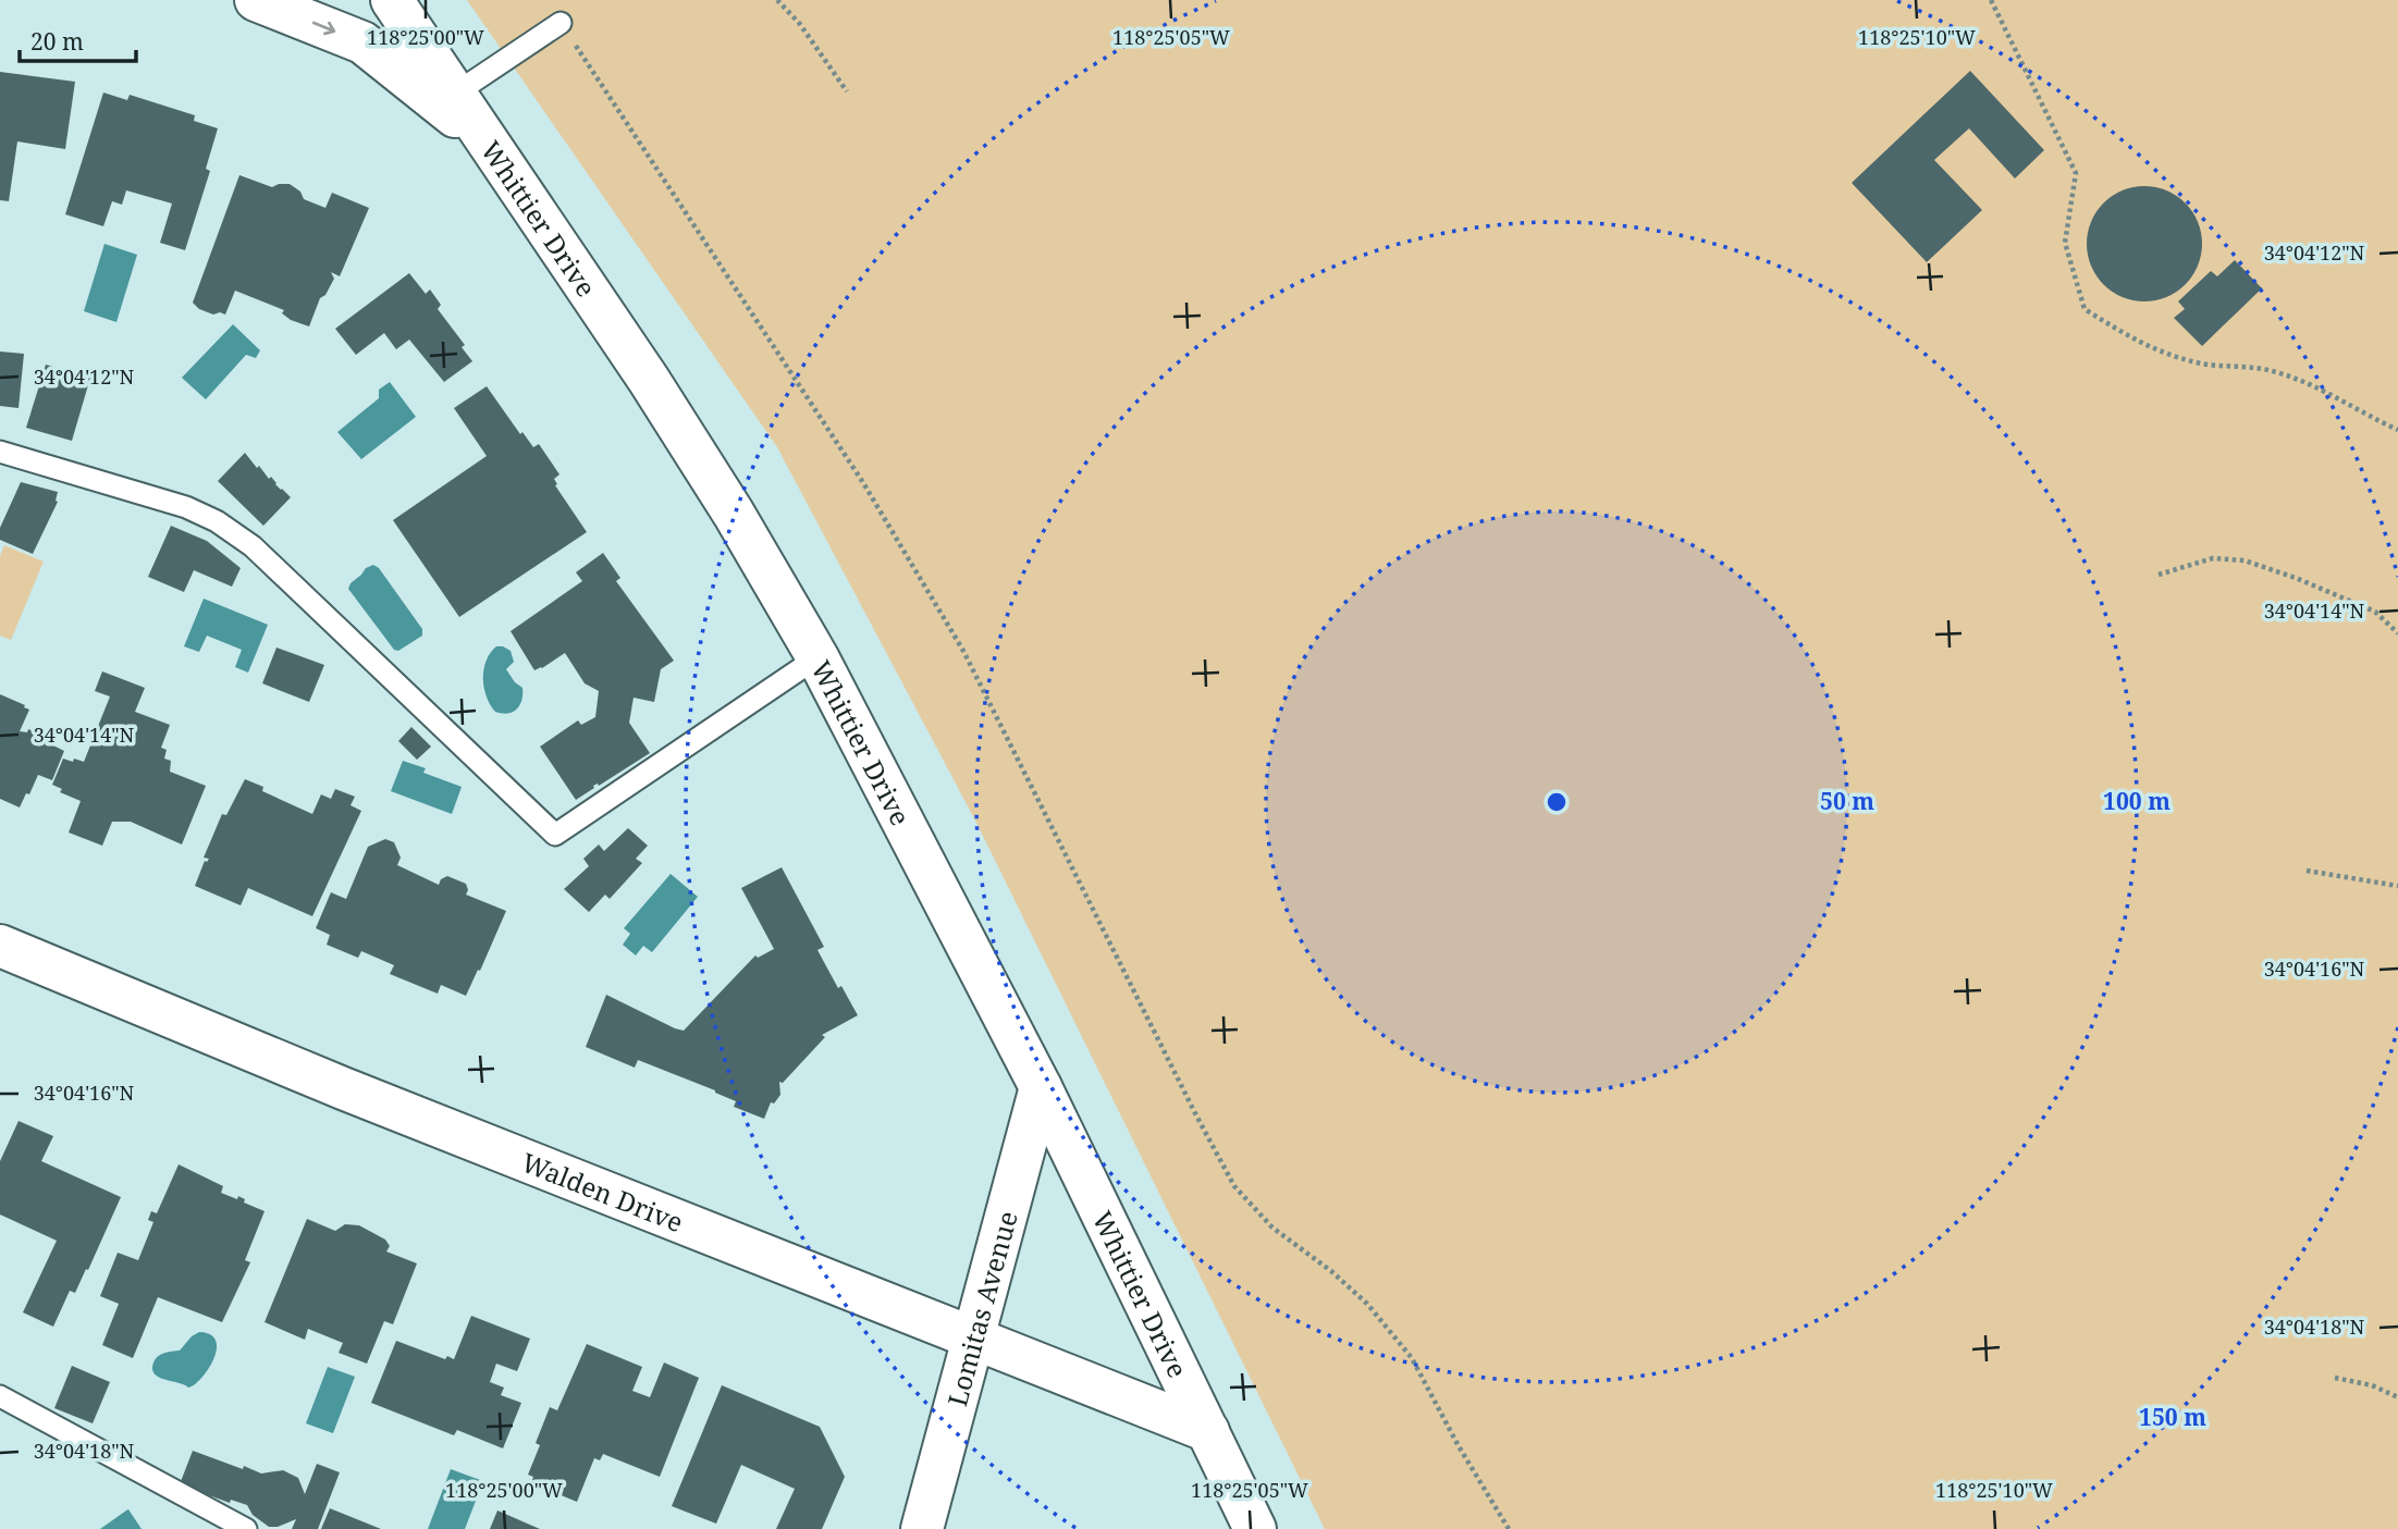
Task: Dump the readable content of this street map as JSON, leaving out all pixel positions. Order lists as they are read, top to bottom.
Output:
{
  "streets": {
    "street": ["Whittier Drive", "Walden Drive", "Lomitas Avenue"]
  },
  "crossings": [
    ["Whittier Drive", "Walden Drive"],
    ["Whittier Drive", "Lomitas Avenue"],
    ["Walden Drive", "Lomitas Avenue"]
  ],
  "scale_bar": "20 m",
  "coordinates": [
    "118°25'00\"W",
    "118°25'05\"W",
    "118°25'10\"W",
    "34°04'12\"N",
    "34°04'14\"N",
    "34°04'16\"N",
    "34°04'18\"N"
  ],
  "rings": ["50 m", "100 m", "150 m"]
}
